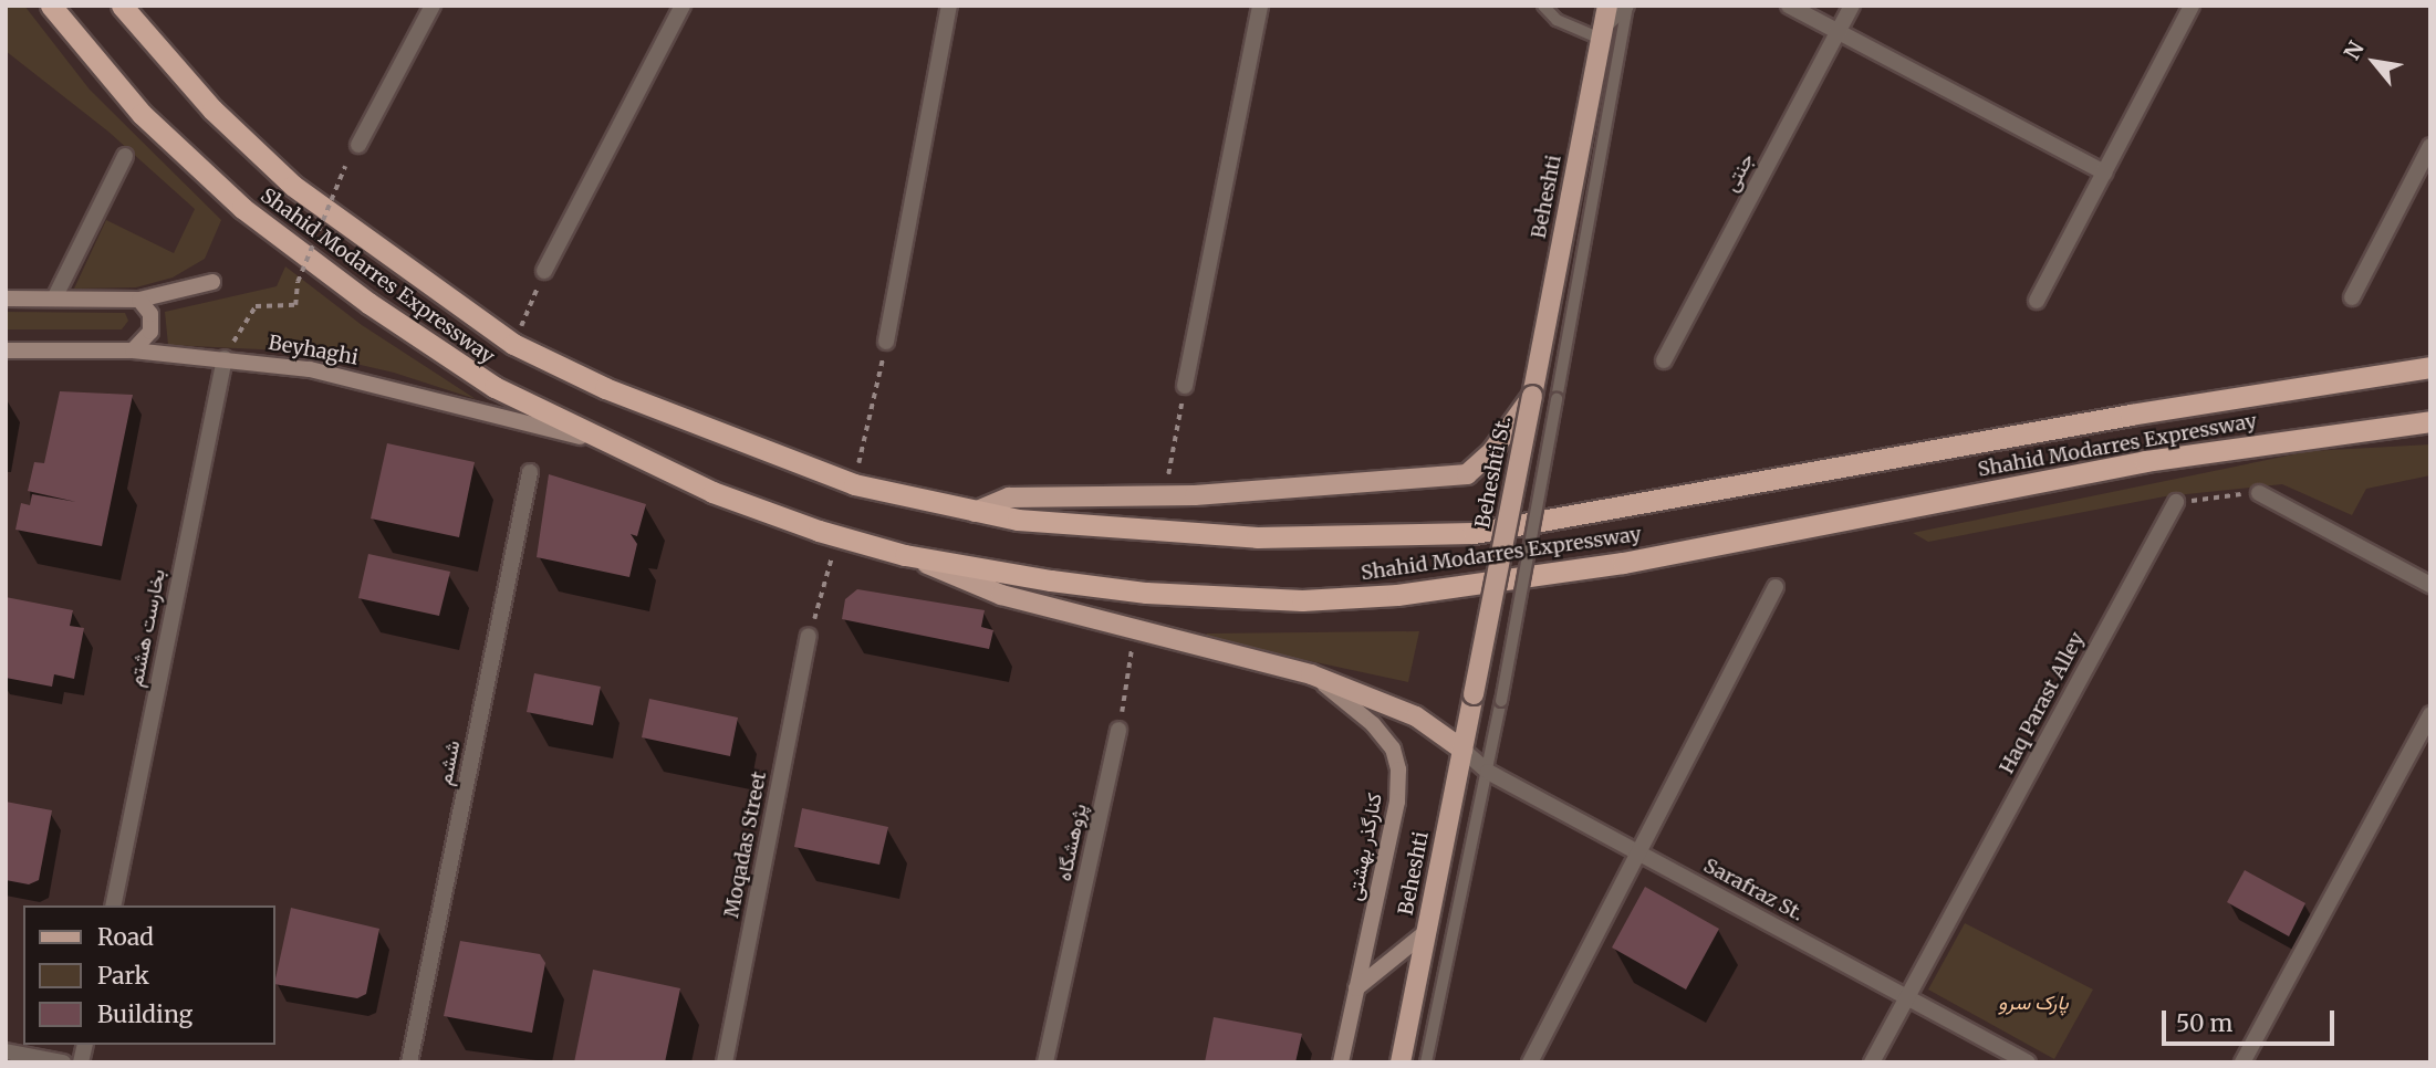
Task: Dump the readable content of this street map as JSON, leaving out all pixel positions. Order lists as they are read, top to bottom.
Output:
{
  "streets": {
    "highway": ["Shahid Modarres Expressway"],
    "main road": [
      "Beheshti",
      "Beyhaghi",
      "Beheshti St.",
      "کنارگذر بهشتی"
    ],
    "street": [
      "جنتی",
      "بخارست هشتم",
      "Haq Parast Alley",
      "ششم",
      "پژوهشگاه",
      "Moqadas Street",
      "Sarafraz St."
    ]
  },
  "crossings": [
    ["Beheshti", "Beheshti St."],
    ["Beheshti", "Sarafraz St."],
    ["Shahid Modarres Expressway", "Beyhaghi"],
    ["Beyhaghi", "بخارست هشتم"],
    ["Haq Parast Alley", "Sarafraz St."]
  ],
  "parks": ["پارک سرو"],
  "legend": ["Road", "Park", "Building"],
  "scale_bar": "50 m",
  "north": "top left"
}
